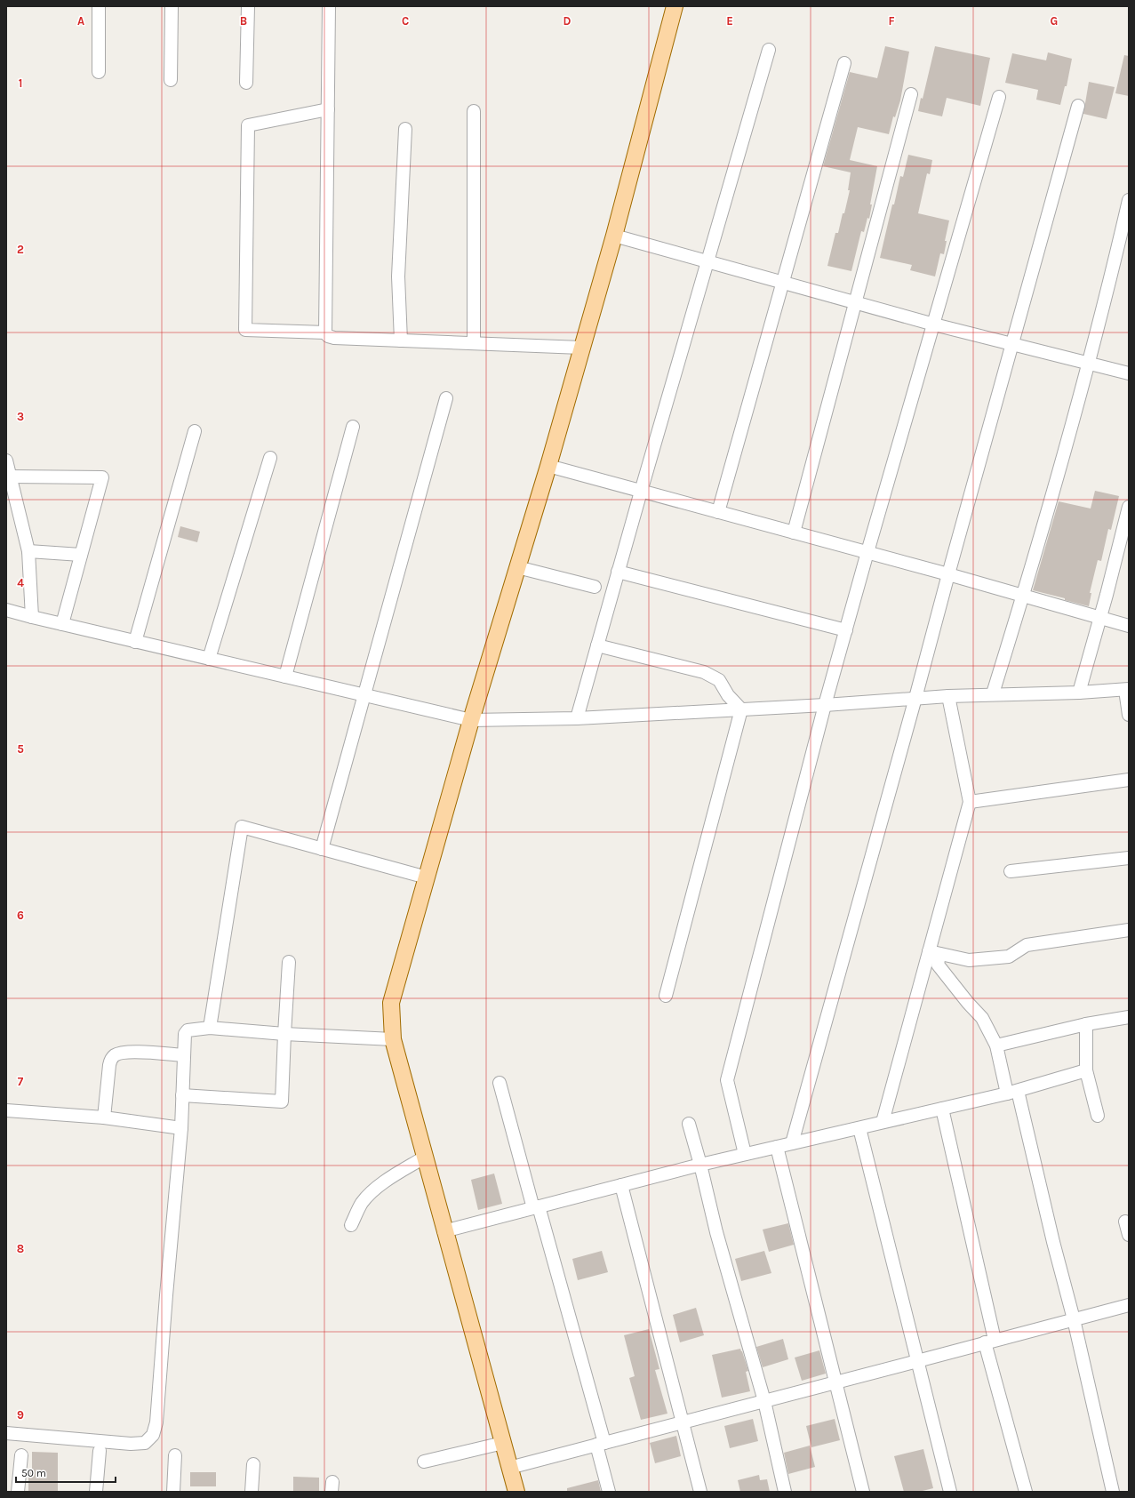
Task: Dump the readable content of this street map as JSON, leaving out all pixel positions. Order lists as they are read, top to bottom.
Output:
{
  "scale_bar": "50 m",
  "grid": {
    "columns": [
      "A",
      "B",
      "C",
      "D",
      "E",
      "F",
      "G"
    ],
    "rows": [
      "1",
      "2",
      "3",
      "4",
      "5",
      "6",
      "7",
      "8",
      "9"
    ]
  }
}
